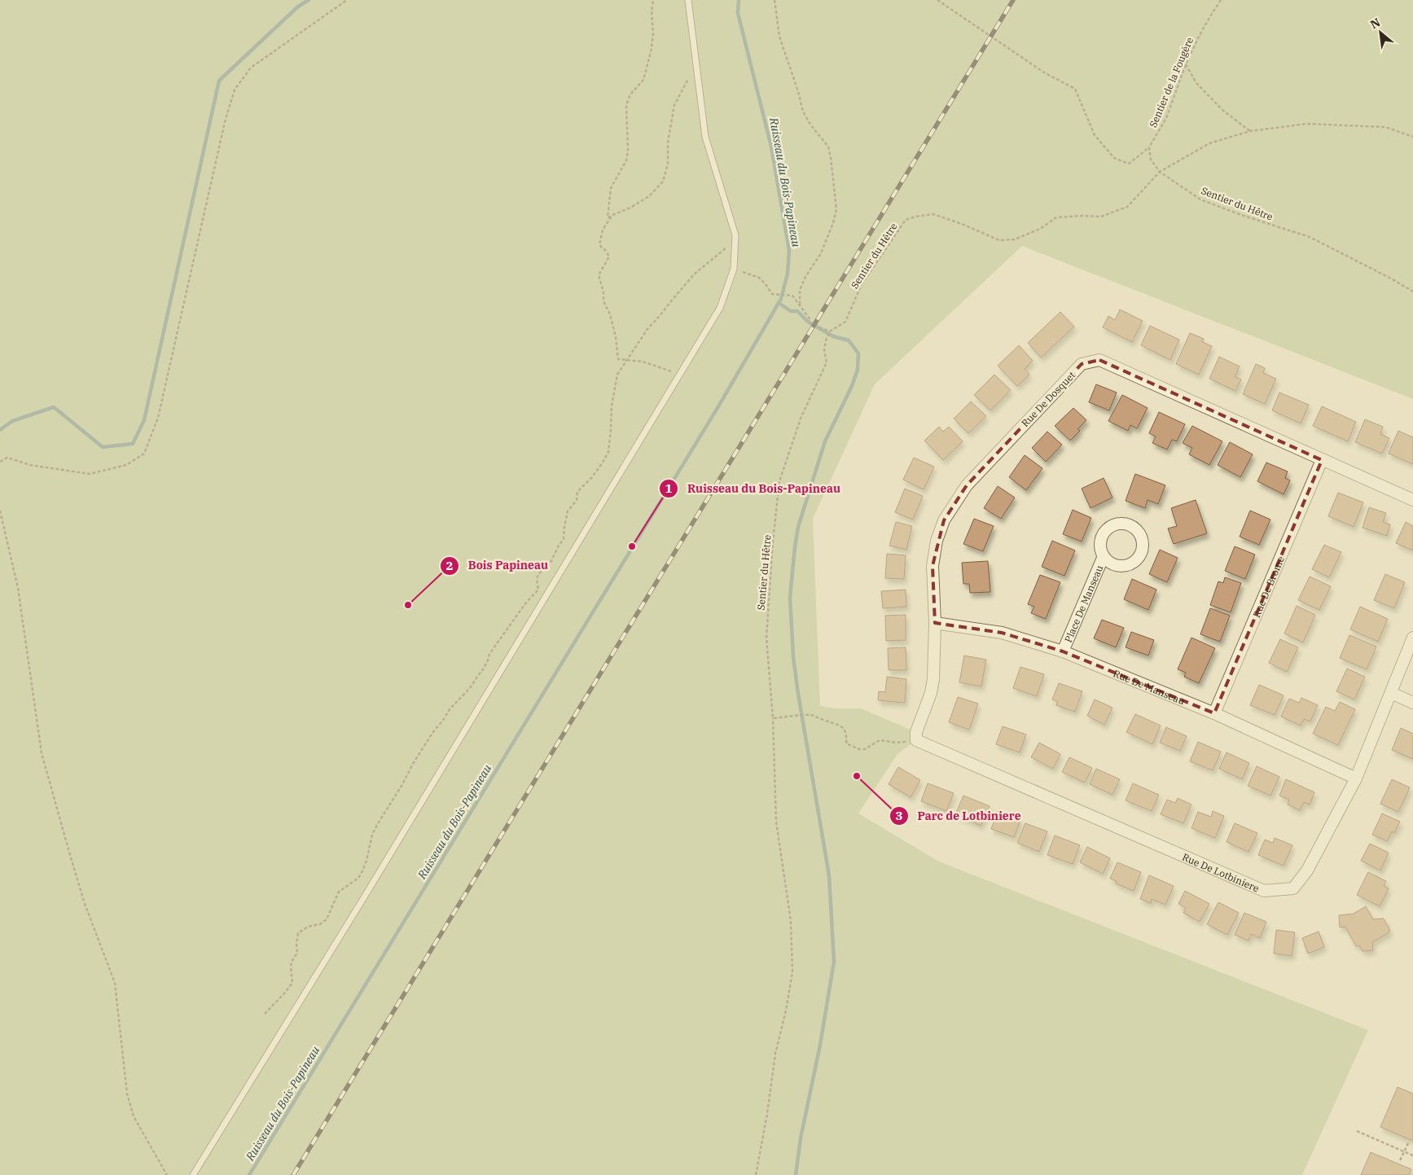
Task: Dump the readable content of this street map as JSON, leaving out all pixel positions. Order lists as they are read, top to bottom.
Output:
{
  "streets": {
    "street": [
      "Rue De Dosquet",
      "Rue De Brome",
      "Place De Manseau",
      "Rue De Manseau",
      "Rue De Lotbiniere"
    ],
    "path": ["Sentier de la Fougère", "Sentier du Hêtre"]
  },
  "crossings": [
    ["Rue De Dosquet", "Rue De Brome"],
    ["Rue De Dosquet", "Rue De Manseau"],
    ["Rue De Dosquet", "Rue De Lotbiniere"],
    ["Rue De Brome", "Rue De Manseau"],
    ["Place De Manseau", "Rue De Manseau"],
    ["Rue De Manseau", "Rue De Lotbiniere"]
  ],
  "water": ["Ruisseau du Bois-Papineau"],
  "places": ["Ruisseau du Bois-Papineau", "Bois Papineau", "Parc de Lotbiniere"],
  "north": "top left"
}
